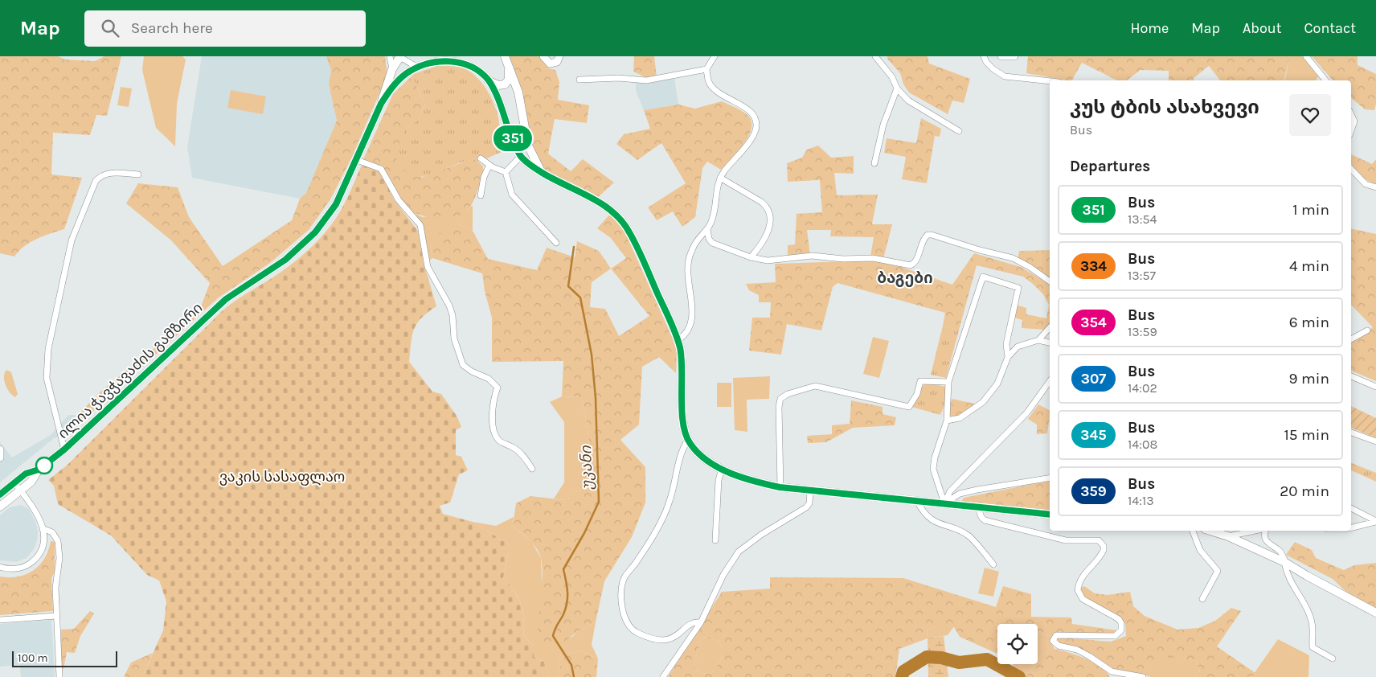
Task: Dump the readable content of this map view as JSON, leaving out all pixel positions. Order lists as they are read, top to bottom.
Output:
{
  "streets": {
    "main road": ["ილია ჭავჭავაძის გამზირი"]
  },
  "districts": ["ბაგები"],
  "water": ["უკანი"],
  "parks": ["ვაკის სასაფლაო"],
  "lines": ["bus line 351"],
  "scale_bar": "100 m",
  "page": {
    "header": "Map",
    "search": "Search here",
    "nav": [
      "Home",
      "Map",
      "About",
      "Contact"
    ],
    "on_map": "351",
    "heading": [
      ["კუს ტბის ასახვევი", "Bus"],
      "Departures"
    ],
    "list": [
      {
        "mark": "351",
        "name": "Bus",
        "note": "13:54",
        "value": "1 min"
      },
      {
        "mark": "334",
        "name": "Bus",
        "note": "13:57",
        "value": "4 min"
      },
      {
        "mark": "354",
        "name": "Bus",
        "note": "13:59",
        "value": "6 min"
      },
      {
        "mark": "307",
        "name": "Bus",
        "note": "14:02",
        "value": "9 min"
      },
      {
        "mark": "345",
        "name": "Bus",
        "note": "14:08",
        "value": "15 min"
      },
      {
        "mark": "359",
        "name": "Bus",
        "note": "14:13",
        "value": "20 min"
      }
    ],
    "scale": "100 m"
  }
}
